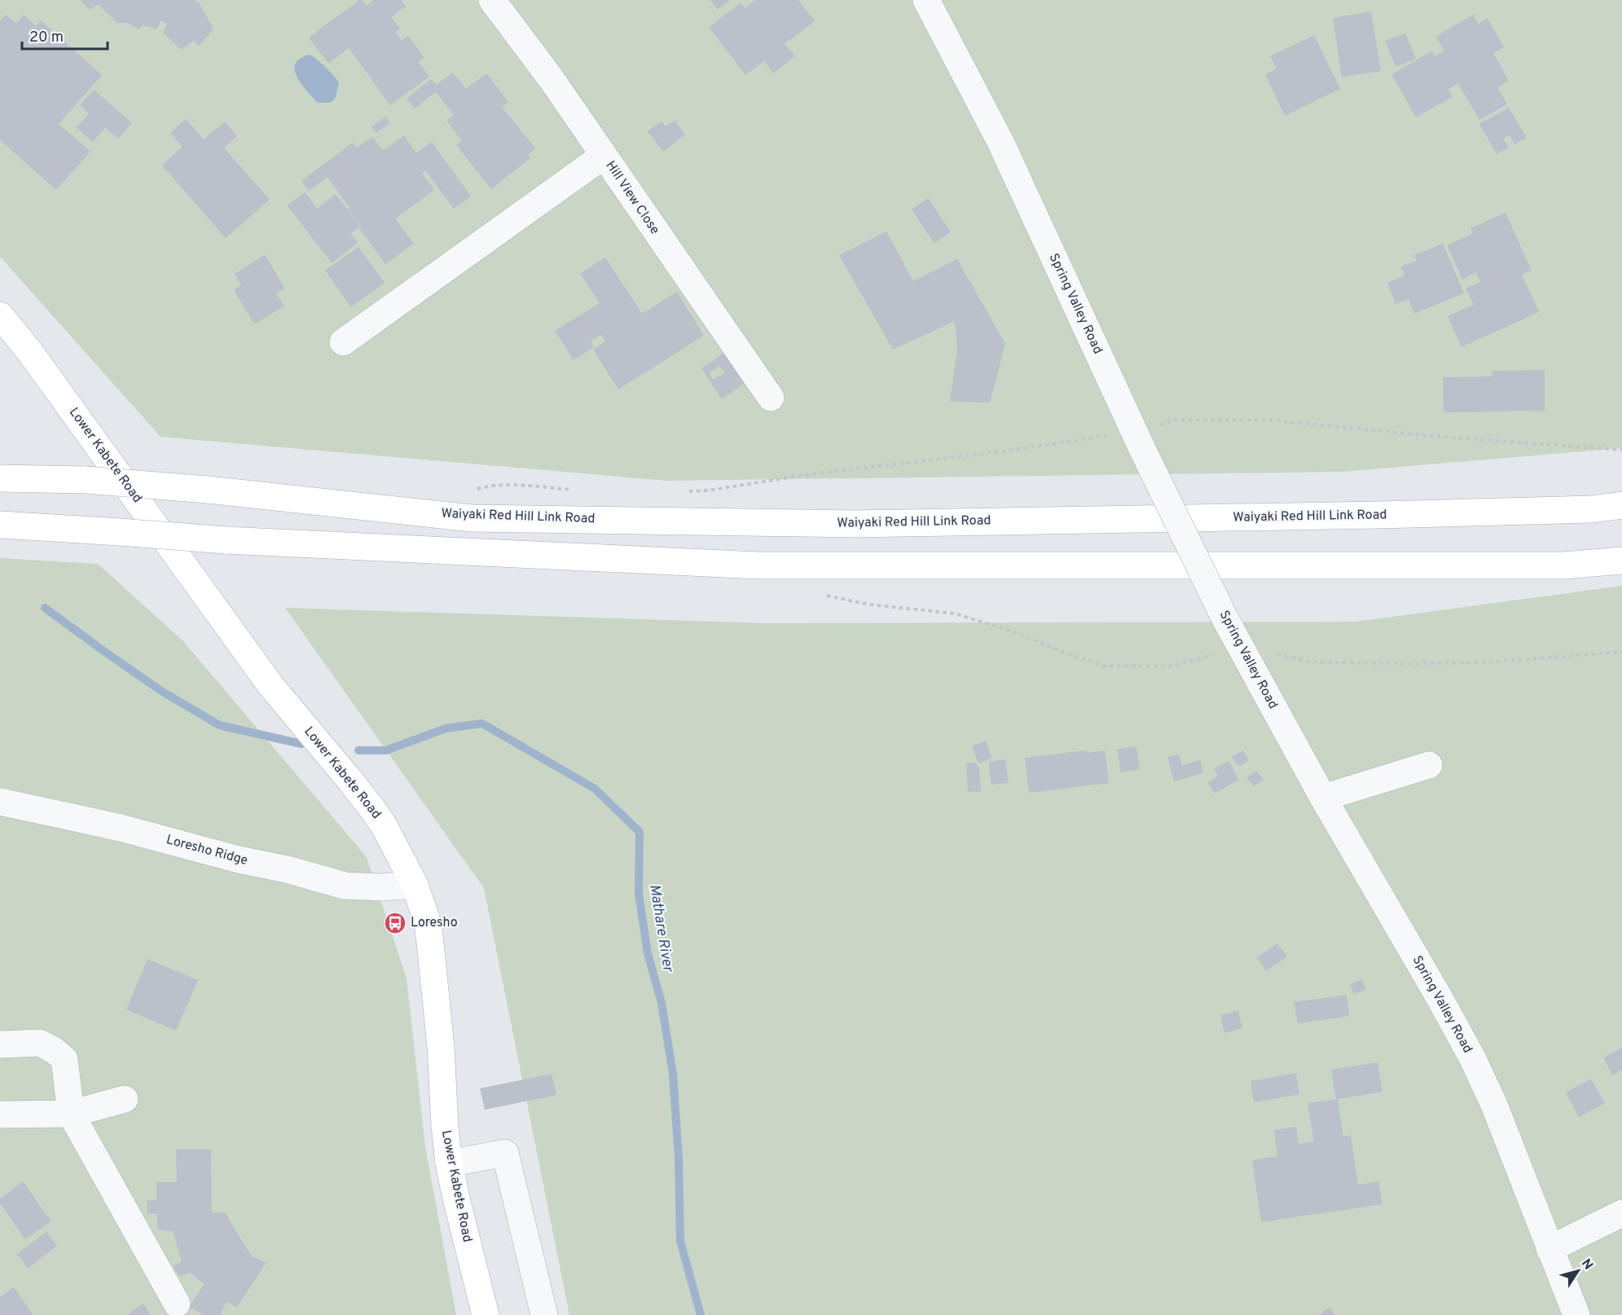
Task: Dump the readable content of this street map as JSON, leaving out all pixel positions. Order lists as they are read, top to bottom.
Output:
{
  "streets": {
    "main road": ["Lower Kabete Road", "Waiyaki Red Hill Link Road"],
    "street": ["Hill View Close", "Spring Valley Road", "Loresho Ridge"]
  },
  "crossings": [
    ["Lower Kabete Road", "Loresho Ridge"]
  ],
  "water": ["Mathare River"],
  "places": {
    "bus stop": ["Loresho"]
  },
  "scale_bar": "20 m",
  "north": "top right"
}
